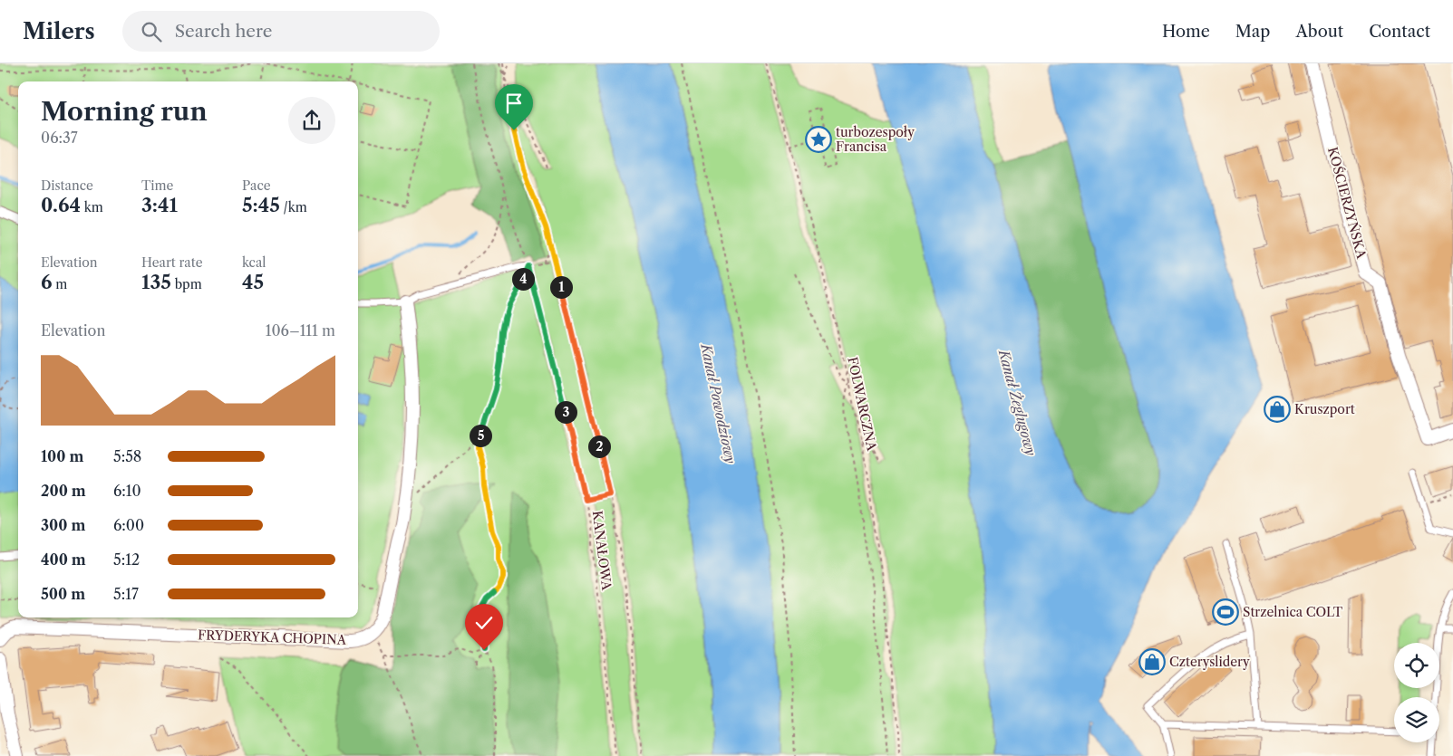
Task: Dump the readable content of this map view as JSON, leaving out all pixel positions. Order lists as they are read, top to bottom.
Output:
{
  "streets": {
    "street": ["KOŚCIERZYŃSKA", "FRYDERYKA CHOPINA"],
    "path": ["FOLWARCZNA", "KANAŁOWA"]
  },
  "water": ["Kanał Żeglugowy", "Kanał Powodziowy"],
  "places": {
    "place": ["turbozespoły Francisa"],
    "shop": ["Kruszport", "Czteryslidery"],
    "sports": ["Strzelnica COLT"]
  },
  "page": {
    "header": "Milers",
    "search": "Search here",
    "nav": [
      "Home",
      "Map",
      "About",
      "Contact"
    ],
    "heading": ["Morning run", "06:37"],
    "stats": [
      ["Distance", "0.64 km"],
      ["Time", "3:41"],
      ["Pace", "5:45 /km"],
      ["Elevation", "6 m"],
      ["Heart rate", "135 bpm"],
      ["kcal", "45"]
    ],
    "pins": [
      "4",
      "1",
      "3",
      "5",
      "2"
    ],
    "chart": ["Elevation", "106–111 m"],
    "list": [
      {
        "name": "100 m",
        "note": "5:58"
      },
      {
        "name": "200 m",
        "note": "6:10"
      },
      {
        "name": "300 m",
        "note": "6:00"
      },
      {
        "name": "400 m",
        "note": "5:12"
      },
      {
        "name": "500 m",
        "note": "5:17"
      }
    ]
  }
}
